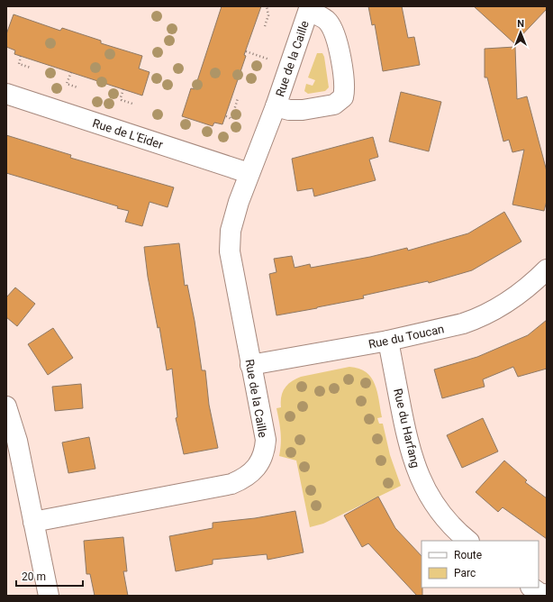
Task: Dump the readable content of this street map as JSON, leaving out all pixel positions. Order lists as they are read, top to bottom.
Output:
{
  "streets": {
    "street": [
      "Rue de la Caille",
      "Rue de L'Eider",
      "Rue du Toucan",
      "Rue du Harfang"
    ]
  },
  "crossings": [
    ["Rue de la Caille", "Rue de L'Eider"],
    ["Rue de la Caille", "Rue du Toucan"],
    ["Rue du Toucan", "Rue du Harfang"]
  ],
  "legend": ["Route", "Parc"],
  "scale_bar": "20 m",
  "north": "top"
}
